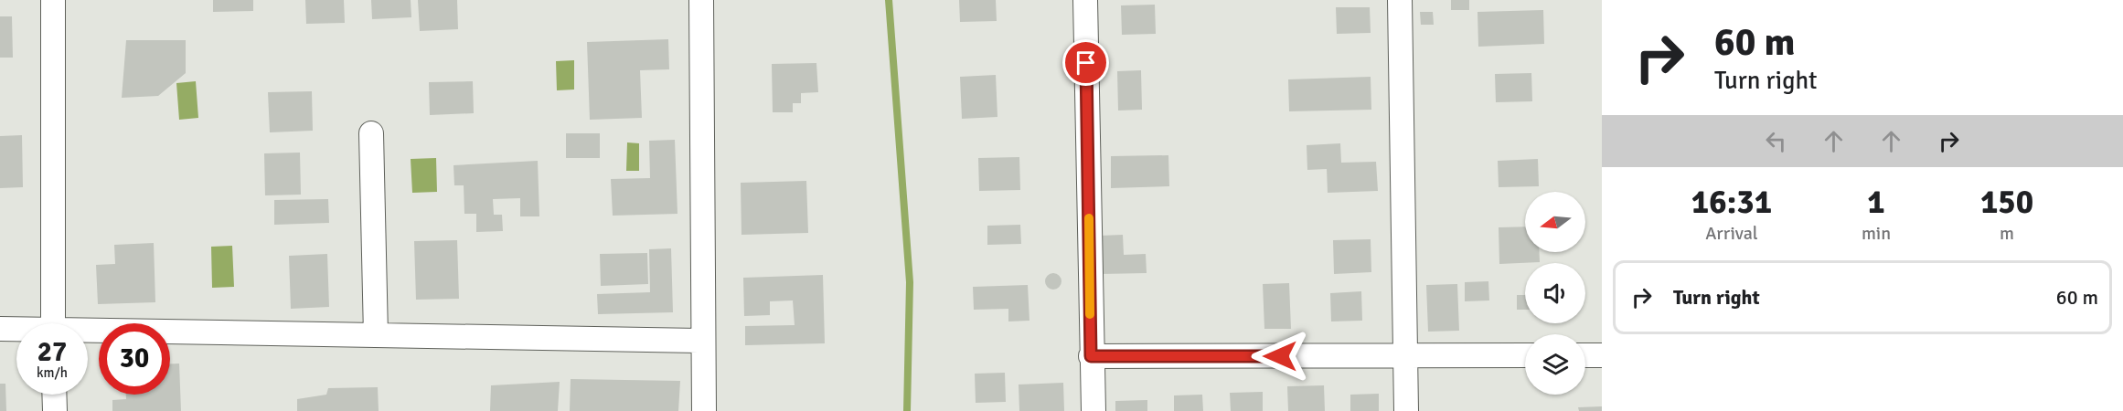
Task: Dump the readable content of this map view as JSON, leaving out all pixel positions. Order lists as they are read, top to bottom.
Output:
{
  "north": "left",
  "page": {
    "turn": ["60 m", "Turn right"],
    "eta": [
      "16:31",
      "Arrival",
      "1",
      "min",
      "150",
      "m"
    ],
    "list": [
      {
        "name": "Turn right",
        "value": "60 m"
      }
    ],
    "speed": "27 km/h",
    "limit": "30"
  }
}
